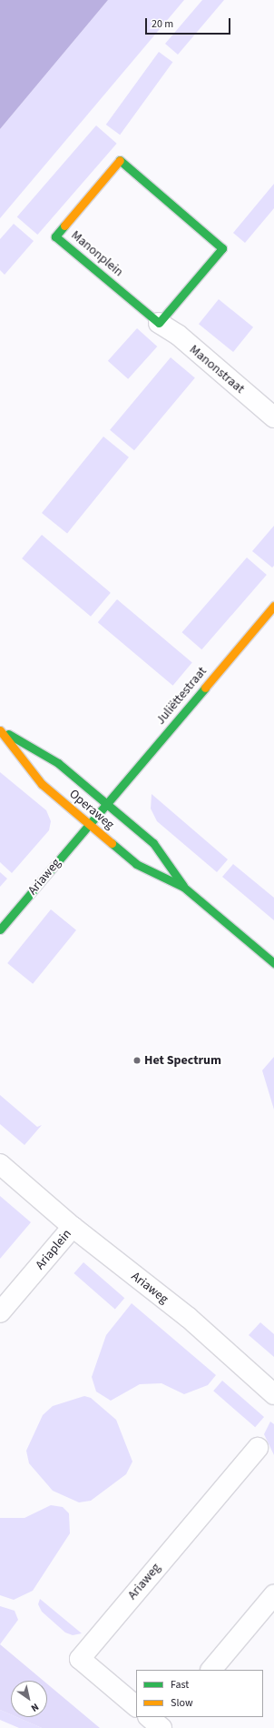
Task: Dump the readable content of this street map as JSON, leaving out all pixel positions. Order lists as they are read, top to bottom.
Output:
{
  "streets": {
    "street": [
      "Manonplein",
      "Manonstraat",
      "Juliëttestraat",
      "Operaweg",
      "Ariaweg",
      "Ariaplein"
    ]
  },
  "crossings": [
    ["Manonplein", "Manonstraat"],
    ["Juliëttestraat", "Operaweg"],
    ["Juliëttestraat", "Ariaweg"],
    ["Operaweg", "Ariaweg"],
    ["Ariaweg", "Ariaplein"]
  ],
  "places": ["Het Spectrum"],
  "legend": ["Fast", "Slow"],
  "scale_bar": "20 m",
  "north": "bottom right"
}
